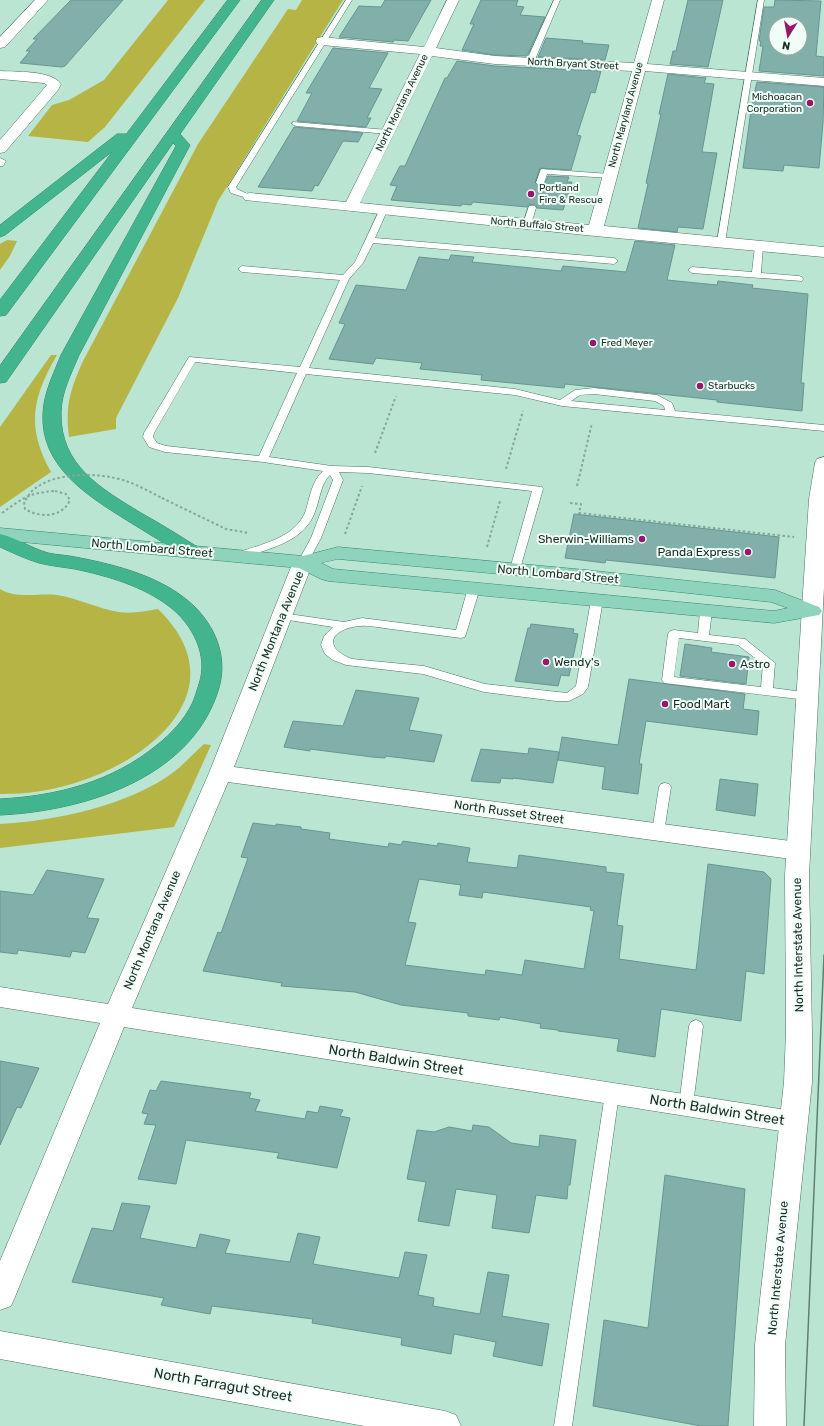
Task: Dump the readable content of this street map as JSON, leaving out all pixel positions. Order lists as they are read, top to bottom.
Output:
{
  "streets": {
    "main road": ["North Lombard Street"],
    "street": [
      "North Bryant Street",
      "North Montana Avenue",
      "North Maryland Avenue",
      "North Buffalo Street",
      "North Russet Street",
      "North Interstate Avenue",
      "North Baldwin Street",
      "North Farragut Street"
    ]
  },
  "crossings": [
    ["North Bryant Street", "North Montana Avenue"],
    ["North Bryant Street", "North Maryland Avenue"],
    ["North Montana Avenue", "North Buffalo Street"],
    ["North Montana Avenue", "North Lombard Street"],
    ["North Montana Avenue", "North Russet Street"],
    ["North Montana Avenue", "North Baldwin Street"],
    ["North Maryland Avenue", "North Buffalo Street"],
    ["North Lombard Street", "North Interstate Avenue"],
    ["North Russet Street", "North Interstate Avenue"],
    ["North Interstate Avenue", "North Baldwin Street"]
  ],
  "places": [
    "Michoacan Corporation",
    "Portland Fire & Rescue",
    "Fred Meyer",
    "Starbucks",
    "Sherwin-Williams",
    "Panda Express",
    "Wendy's",
    "Astro",
    "Food Mart"
  ],
  "north": "bottom"
}
